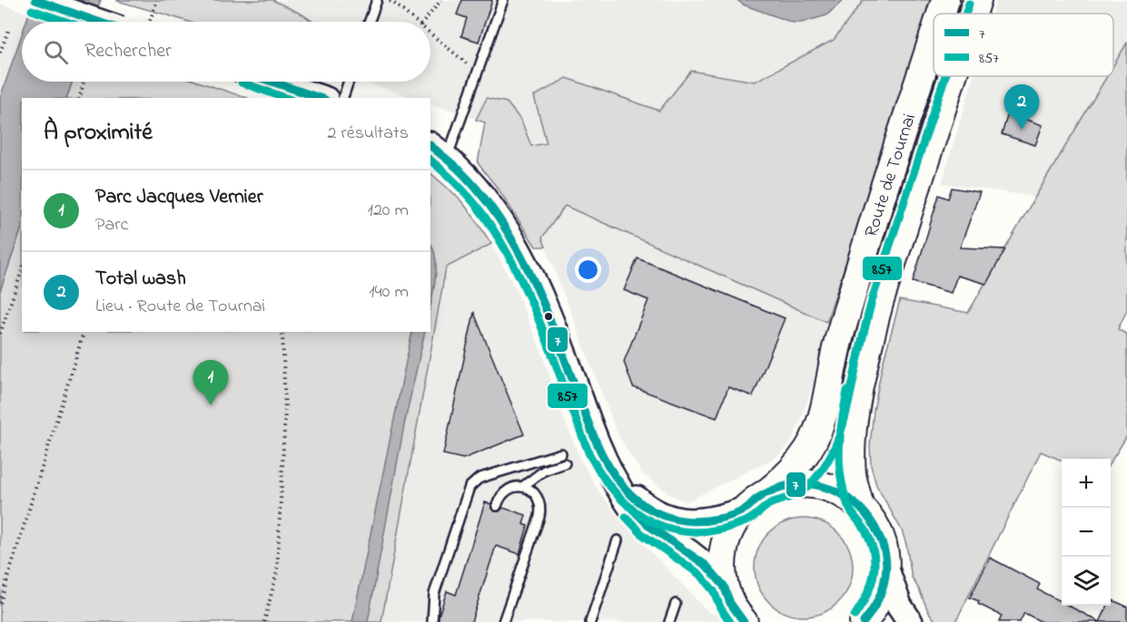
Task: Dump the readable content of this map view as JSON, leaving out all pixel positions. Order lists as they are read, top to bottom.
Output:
{
  "streets": {
    "main road": ["Route de Tournai"]
  },
  "lines": ["transit line 7", "transit line 857"],
  "legend": ["7", "857"],
  "page": {
    "search": "Rechercher",
    "pins": ["2", "1"],
    "heading": ["À proximité", "2 résultats"],
    "list": [
      {
        "mark": "1",
        "name": "Parc Jacques Vernier",
        "note": "Parc",
        "value": "120 m"
      },
      {
        "mark": "2",
        "name": "Total wash",
        "note": "Lieu · Route de Tournai",
        "value": "140 m"
      }
    ],
    "map_buttons": ["+", "−"]
  }
}
